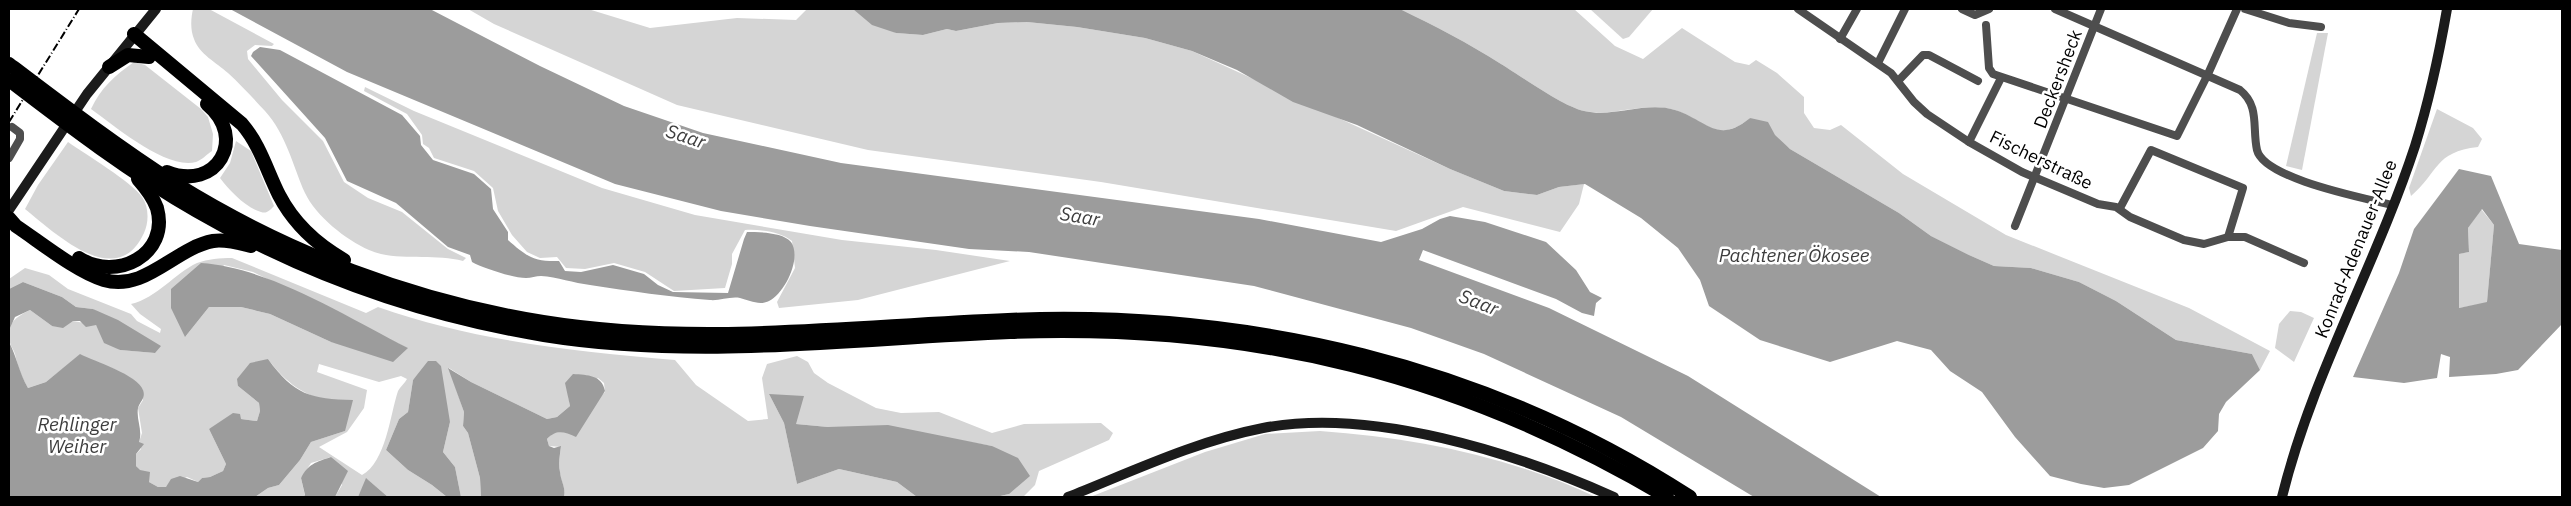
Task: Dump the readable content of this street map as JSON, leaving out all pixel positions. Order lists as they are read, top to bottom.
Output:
{
  "streets": {
    "main road": ["Konrad-Adenauer-Allee"],
    "street": ["Deckersheck", "Fischerstraße"]
  },
  "crossings": [
    ["Deckersheck", "Fischerstraße"]
  ],
  "water": ["Saar", "Pachtener Ökosee", "Rehlinger Weiher"]
}
